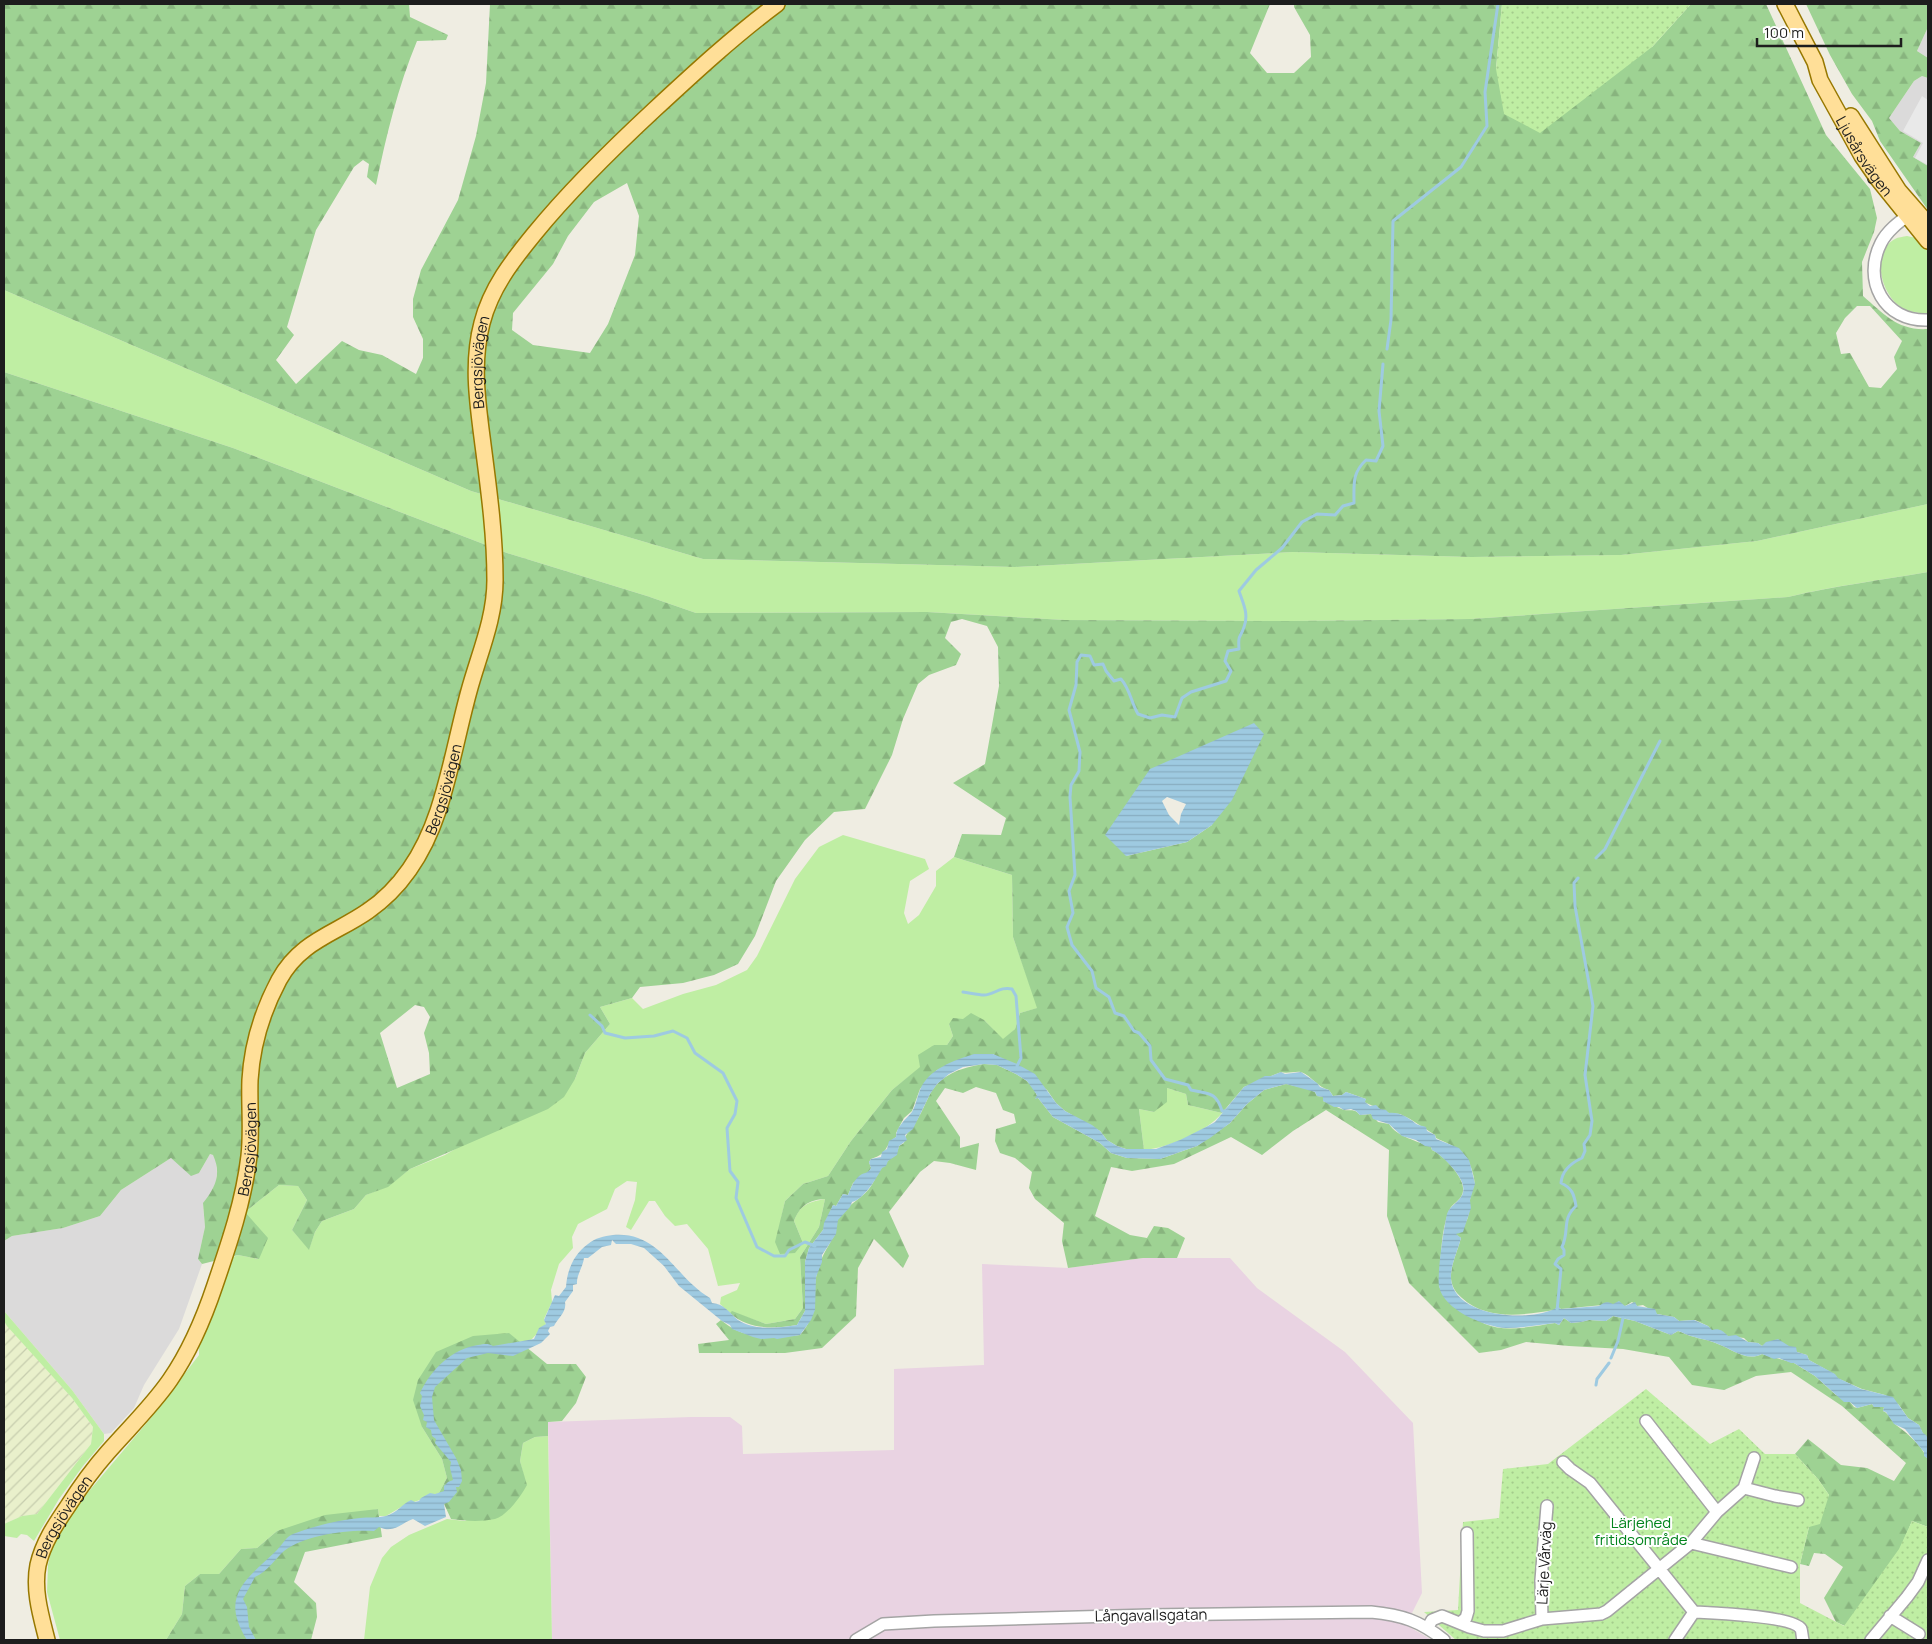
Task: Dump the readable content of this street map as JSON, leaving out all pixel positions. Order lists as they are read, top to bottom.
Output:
{
  "streets": {
    "main road": ["Ljusårsvägen", "Bergsjövägen"],
    "street": ["Lärje Vårväg", "Långavallsgatan"]
  },
  "parks": ["Lärjehed fritidsområde"],
  "scale_bar": "100 m"
}
